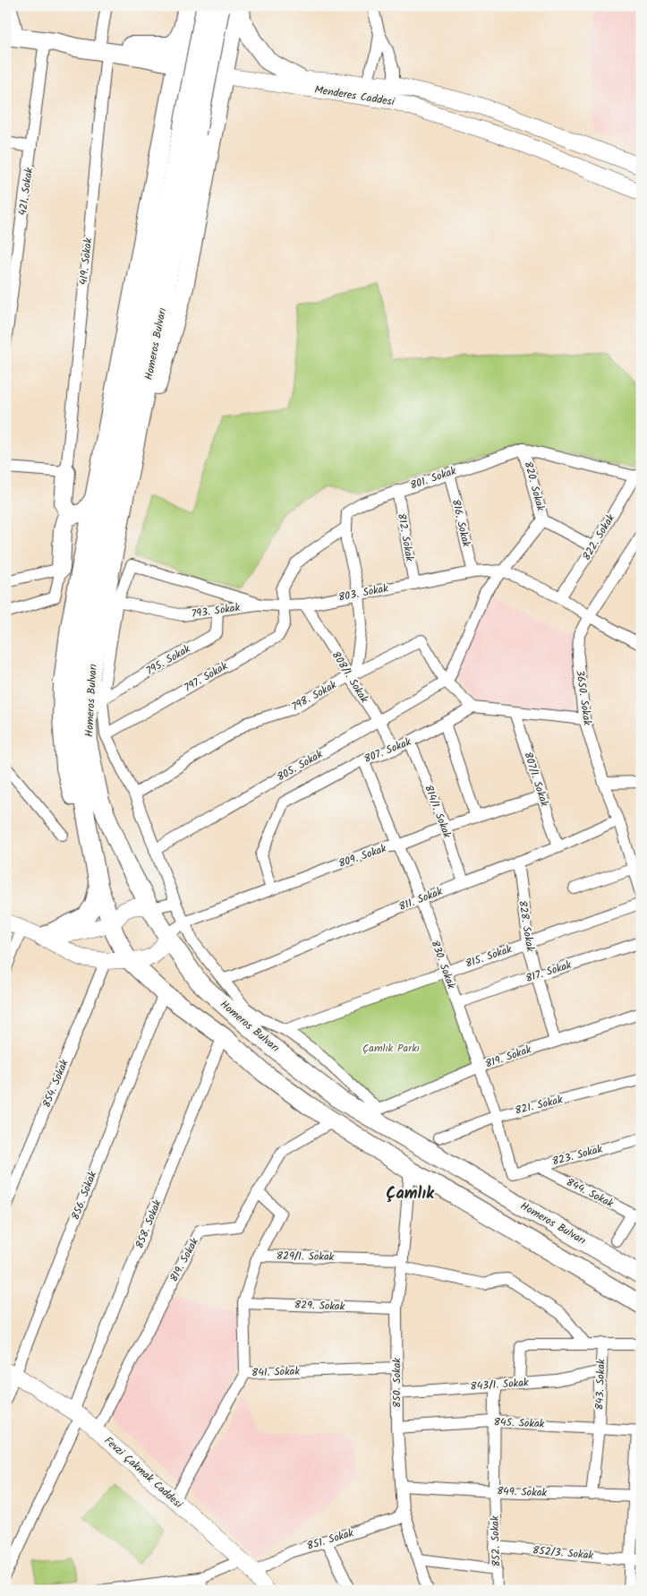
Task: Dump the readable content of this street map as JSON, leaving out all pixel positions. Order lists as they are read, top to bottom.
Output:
{
  "streets": {
    "main road": ["Menderes Caddesi", "Homeros Bulvarı", "Fevzi Çakmak Caddesi"],
    "street": [
      "421. Sokak",
      "419. Sokak",
      "801. Sokak",
      "820. Sokak",
      "816. Sokak",
      "812. Sokak",
      "822. Sokak",
      "803. Sokak",
      "793. Sokak",
      "795. Sokak",
      "797. Sokak",
      "808/1. Sokak",
      "798. Sokak",
      "3650. Sokak",
      "807. Sokak",
      "805. Sokak",
      "807/1. Sokak",
      "814/1. Sokak",
      "809. Sokak",
      "811. Sokak",
      "828. Sokak",
      "815. Sokak",
      "830. Sokak",
      "817. Sokak",
      "819. Sokak",
      "854. Sokak",
      "821. Sokak",
      "823. Sokak",
      "844. Sokak",
      "856. Sokak",
      "858. Sokak",
      "829/1. Sokak",
      "829. Sokak",
      "841. Sokak",
      "850. Sokak",
      "843/1. Sokak",
      "843. Sokak",
      "845. Sokak",
      "849. Sokak",
      "851. Sokak",
      "852. Sokak",
      "852/3. Sokak"
    ]
  },
  "crossings": [
    ["Homeros Bulvarı", "809. Sokak"],
    ["Homeros Bulvarı", "856. Sokak"],
    ["Homeros Bulvarı", "858. Sokak"],
    ["801. Sokak", "820. Sokak"],
    ["801. Sokak", "816. Sokak"],
    ["801. Sokak", "812. Sokak"],
    ["820. Sokak", "822. Sokak"],
    ["816. Sokak", "803. Sokak"],
    ["812. Sokak", "803. Sokak"],
    ["803. Sokak", "793. Sokak"],
    ["803. Sokak", "797. Sokak"],
    ["803. Sokak", "808/1. Sokak"],
    ["793. Sokak", "795. Sokak"],
    ["808/1. Sokak", "798. Sokak"],
    ["808/1. Sokak", "807. Sokak"],
    ["808/1. Sokak", "805. Sokak"],
    ["798. Sokak", "807. Sokak"],
    ["798. Sokak", "805. Sokak"],
    ["3650. Sokak", "811. Sokak"],
    ["807. Sokak", "814/1. Sokak"],
    ["807. Sokak", "809. Sokak"],
    ["807. Sokak", "830. Sokak"],
    ["807/1. Sokak", "809. Sokak"],
    ["807/1. Sokak", "811. Sokak"],
    ["814/1. Sokak", "809. Sokak"],
    ["814/1. Sokak", "811. Sokak"],
    ["809. Sokak", "830. Sokak"],
    ["811. Sokak", "828. Sokak"],
    ["811. Sokak", "830. Sokak"],
    ["828. Sokak", "815. Sokak"],
    ["828. Sokak", "817. Sokak"],
    ["828. Sokak", "819. Sokak"],
    ["815. Sokak", "830. Sokak"],
    ["830. Sokak", "817. Sokak"],
    ["830. Sokak", "819. Sokak"],
    ["830. Sokak", "821. Sokak"],
    ["830. Sokak", "823. Sokak"],
    ["819. Sokak", "Fevzi Çakmak Caddesi"],
    ["823. Sokak", "844. Sokak"],
    ["856. Sokak", "Fevzi Çakmak Caddesi"],
    ["858. Sokak", "Fevzi Çakmak Caddesi"],
    ["829/1. Sokak", "850. Sokak"],
    ["829. Sokak", "850. Sokak"],
    ["841. Sokak", "850. Sokak"],
    ["841. Sokak", "Fevzi Çakmak Caddesi"],
    ["850. Sokak", "843/1. Sokak"],
    ["850. Sokak", "845. Sokak"],
    ["850. Sokak", "849. Sokak"],
    ["850. Sokak", "851. Sokak"],
    ["843/1. Sokak", "843. Sokak"],
    ["843/1. Sokak", "852. Sokak"],
    ["843. Sokak", "845. Sokak"],
    ["843. Sokak", "849. Sokak"],
    ["845. Sokak", "852. Sokak"],
    ["Fevzi Çakmak Caddesi", "851. Sokak"],
    ["849. Sokak", "852. Sokak"],
    ["852. Sokak", "852/3. Sokak"]
  ],
  "districts": ["Çamlık"],
  "parks": ["Çamlık Parkı"]
}
